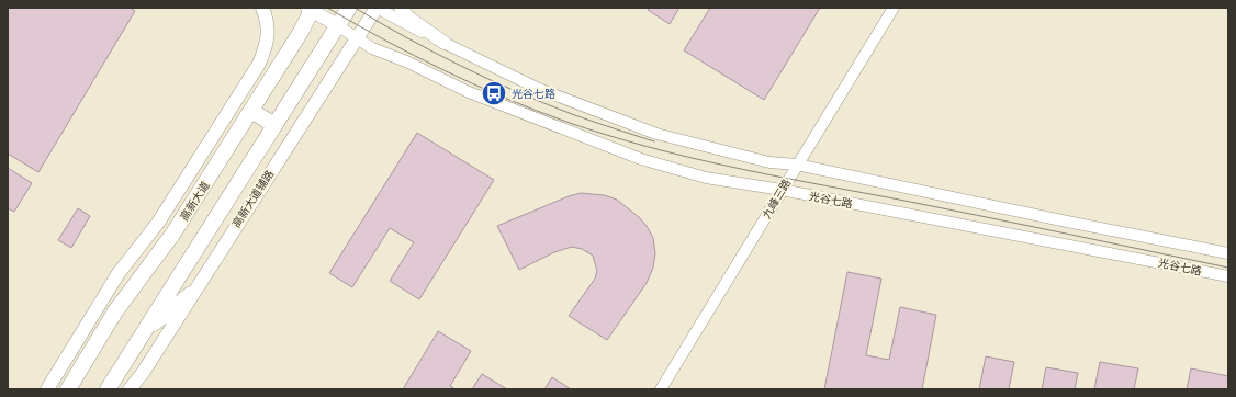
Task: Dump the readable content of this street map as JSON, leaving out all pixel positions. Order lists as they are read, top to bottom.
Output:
{
  "streets": {
    "highway": ["高新大道"],
    "main road": ["高新大道辅路", "光谷七路"],
    "street": ["九峰三路"]
  },
  "crossings": [
    ["高新大道辅路", "光谷七路"],
    ["九峰三路", "光谷七路"],
    ["光谷七路", "高新大道"]
  ],
  "places": {
    "bus stop": ["光谷七路"]
  }
}
